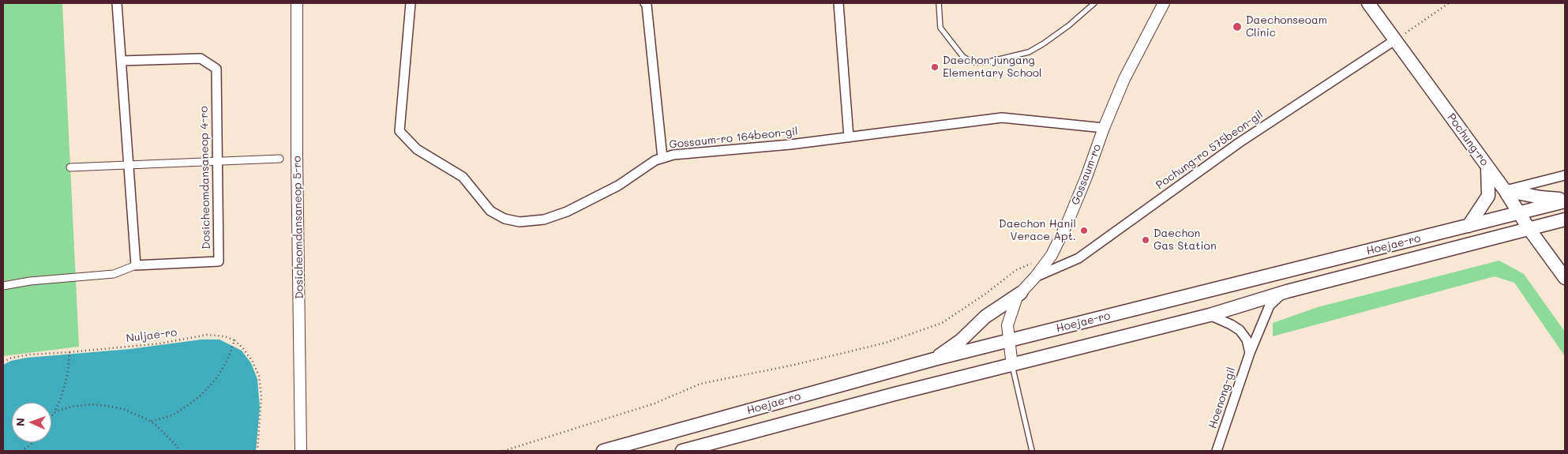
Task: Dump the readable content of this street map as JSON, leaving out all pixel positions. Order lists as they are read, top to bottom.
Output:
{
  "streets": {
    "main road": ["Pochung-ro", "Hoejae-ro"],
    "street": [
      "Gossaum-ro 164beon-gil",
      "Pochung-ro 575beon-gil",
      "Gossaum-ro",
      "Dosicheomdansaneop 4-ro",
      "Dosicheomdansaneop 5-ro",
      "Hoenong-gil"
    ],
    "path": ["Nuljae-ro"]
  },
  "crossings": [
    ["Gossaum-ro 164beon-gil", "Gossaum-ro"],
    ["Pochung-ro", "Pochung-ro 575beon-gil"],
    ["Pochung-ro", "Hoejae-ro"],
    ["Pochung-ro 575beon-gil", "Gossaum-ro"],
    ["Gossaum-ro", "Hoejae-ro"],
    ["Hoejae-ro", "Hoenong-gil"]
  ],
  "places": [
    "Daechonseoam Clinic",
    "Daechon jungang Elementary School",
    "Daechon Hanil Verace Apt.",
    "Daechon Gas Station"
  ],
  "north": "left"
}
